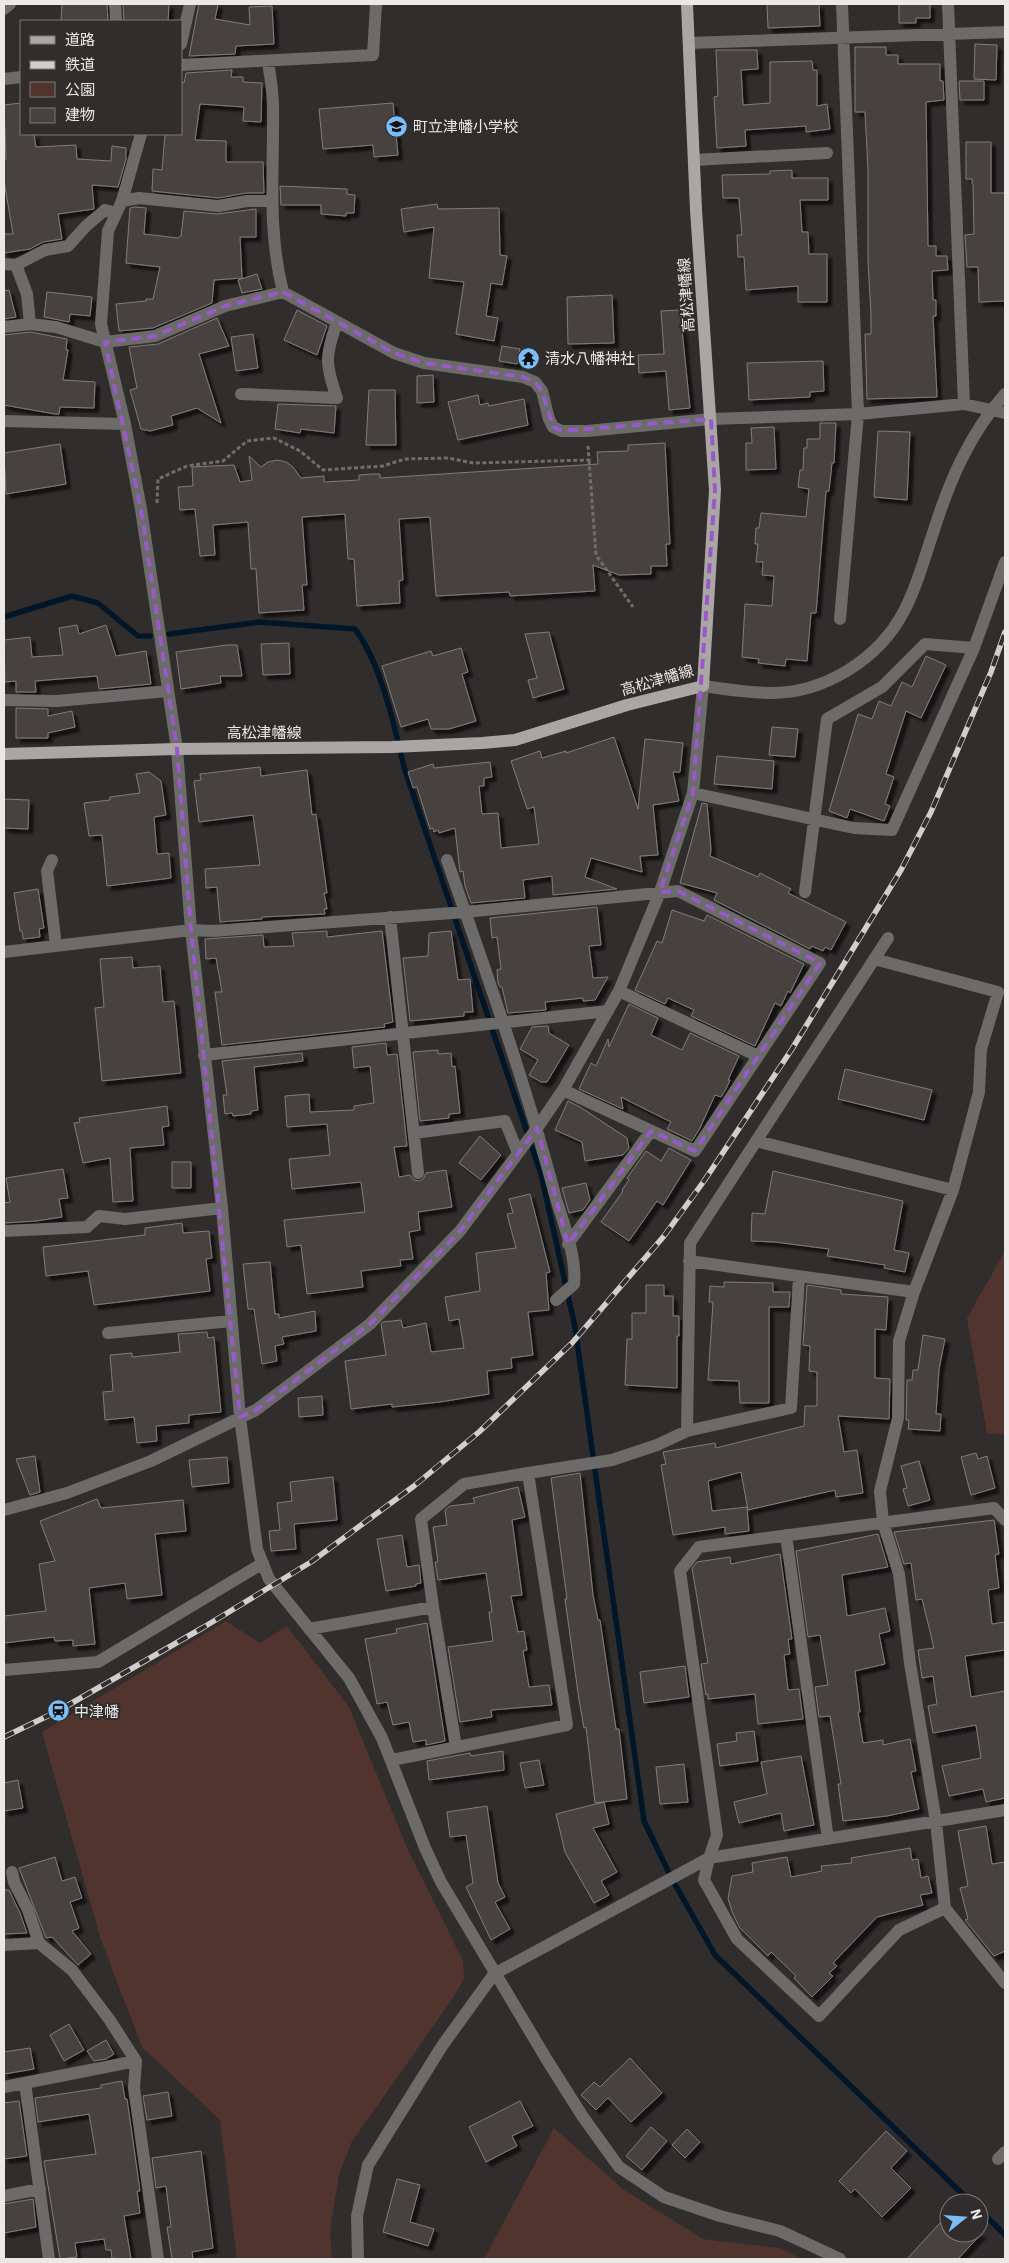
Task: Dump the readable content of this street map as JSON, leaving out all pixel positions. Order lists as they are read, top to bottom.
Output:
{
  "streets": {
    "main road": ["高松津幡線"]
  },
  "places": {
    "school or university": ["町立津幡小学校"],
    "temple": ["清水八幡神社"],
    "station": ["中津幡"]
  },
  "legend": [
    "道路",
    "鉄道",
    "公園",
    "建物"
  ],
  "north": "right"
}
